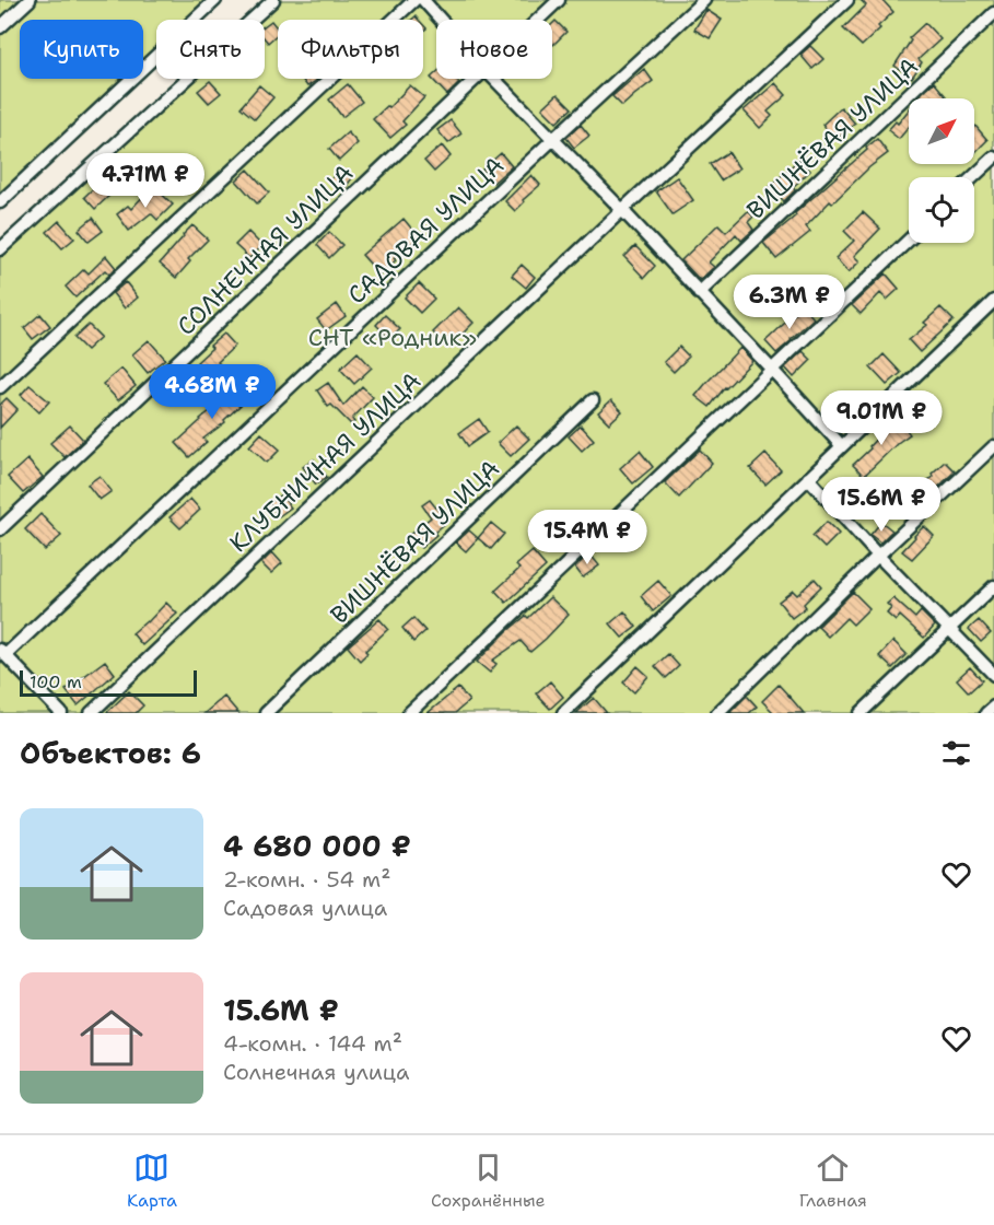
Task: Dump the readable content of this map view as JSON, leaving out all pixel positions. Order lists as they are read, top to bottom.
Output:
{
  "streets": {
    "street": [
      "ВИШНЁВАЯ УЛИЦА",
      "САДОВАЯ УЛИЦА",
      "СОЛНЕЧНАЯ УЛИЦА",
      "КЛУБНИЧНАЯ УЛИЦА"
    ]
  },
  "parks": ["СНТ «Родник»"],
  "scale_bar": "100 m",
  "north": "top right",
  "page": {
    "chip": [
      "Купить",
      "Снять",
      "Фильтры",
      "Новое"
    ],
    "price": [
      "4.71M ₽",
      "6.3M ₽",
      "4.68M ₽",
      "9.01M ₽",
      "15.6M ₽",
      "15.4M ₽"
    ],
    "scale": "100 m",
    "heading": "Объектов: 6",
    "list": [
      {
        "name": "4 680 000 ₽",
        "note": "2-комн. · 54 m² · Садовая улица"
      },
      {
        "name": "15.6M ₽",
        "note": "4-комн. · 144 m² · Солнечная улица"
      }
    ],
    "tabs": ["Карта", "Сохранённые", "Главная"]
  }
}
